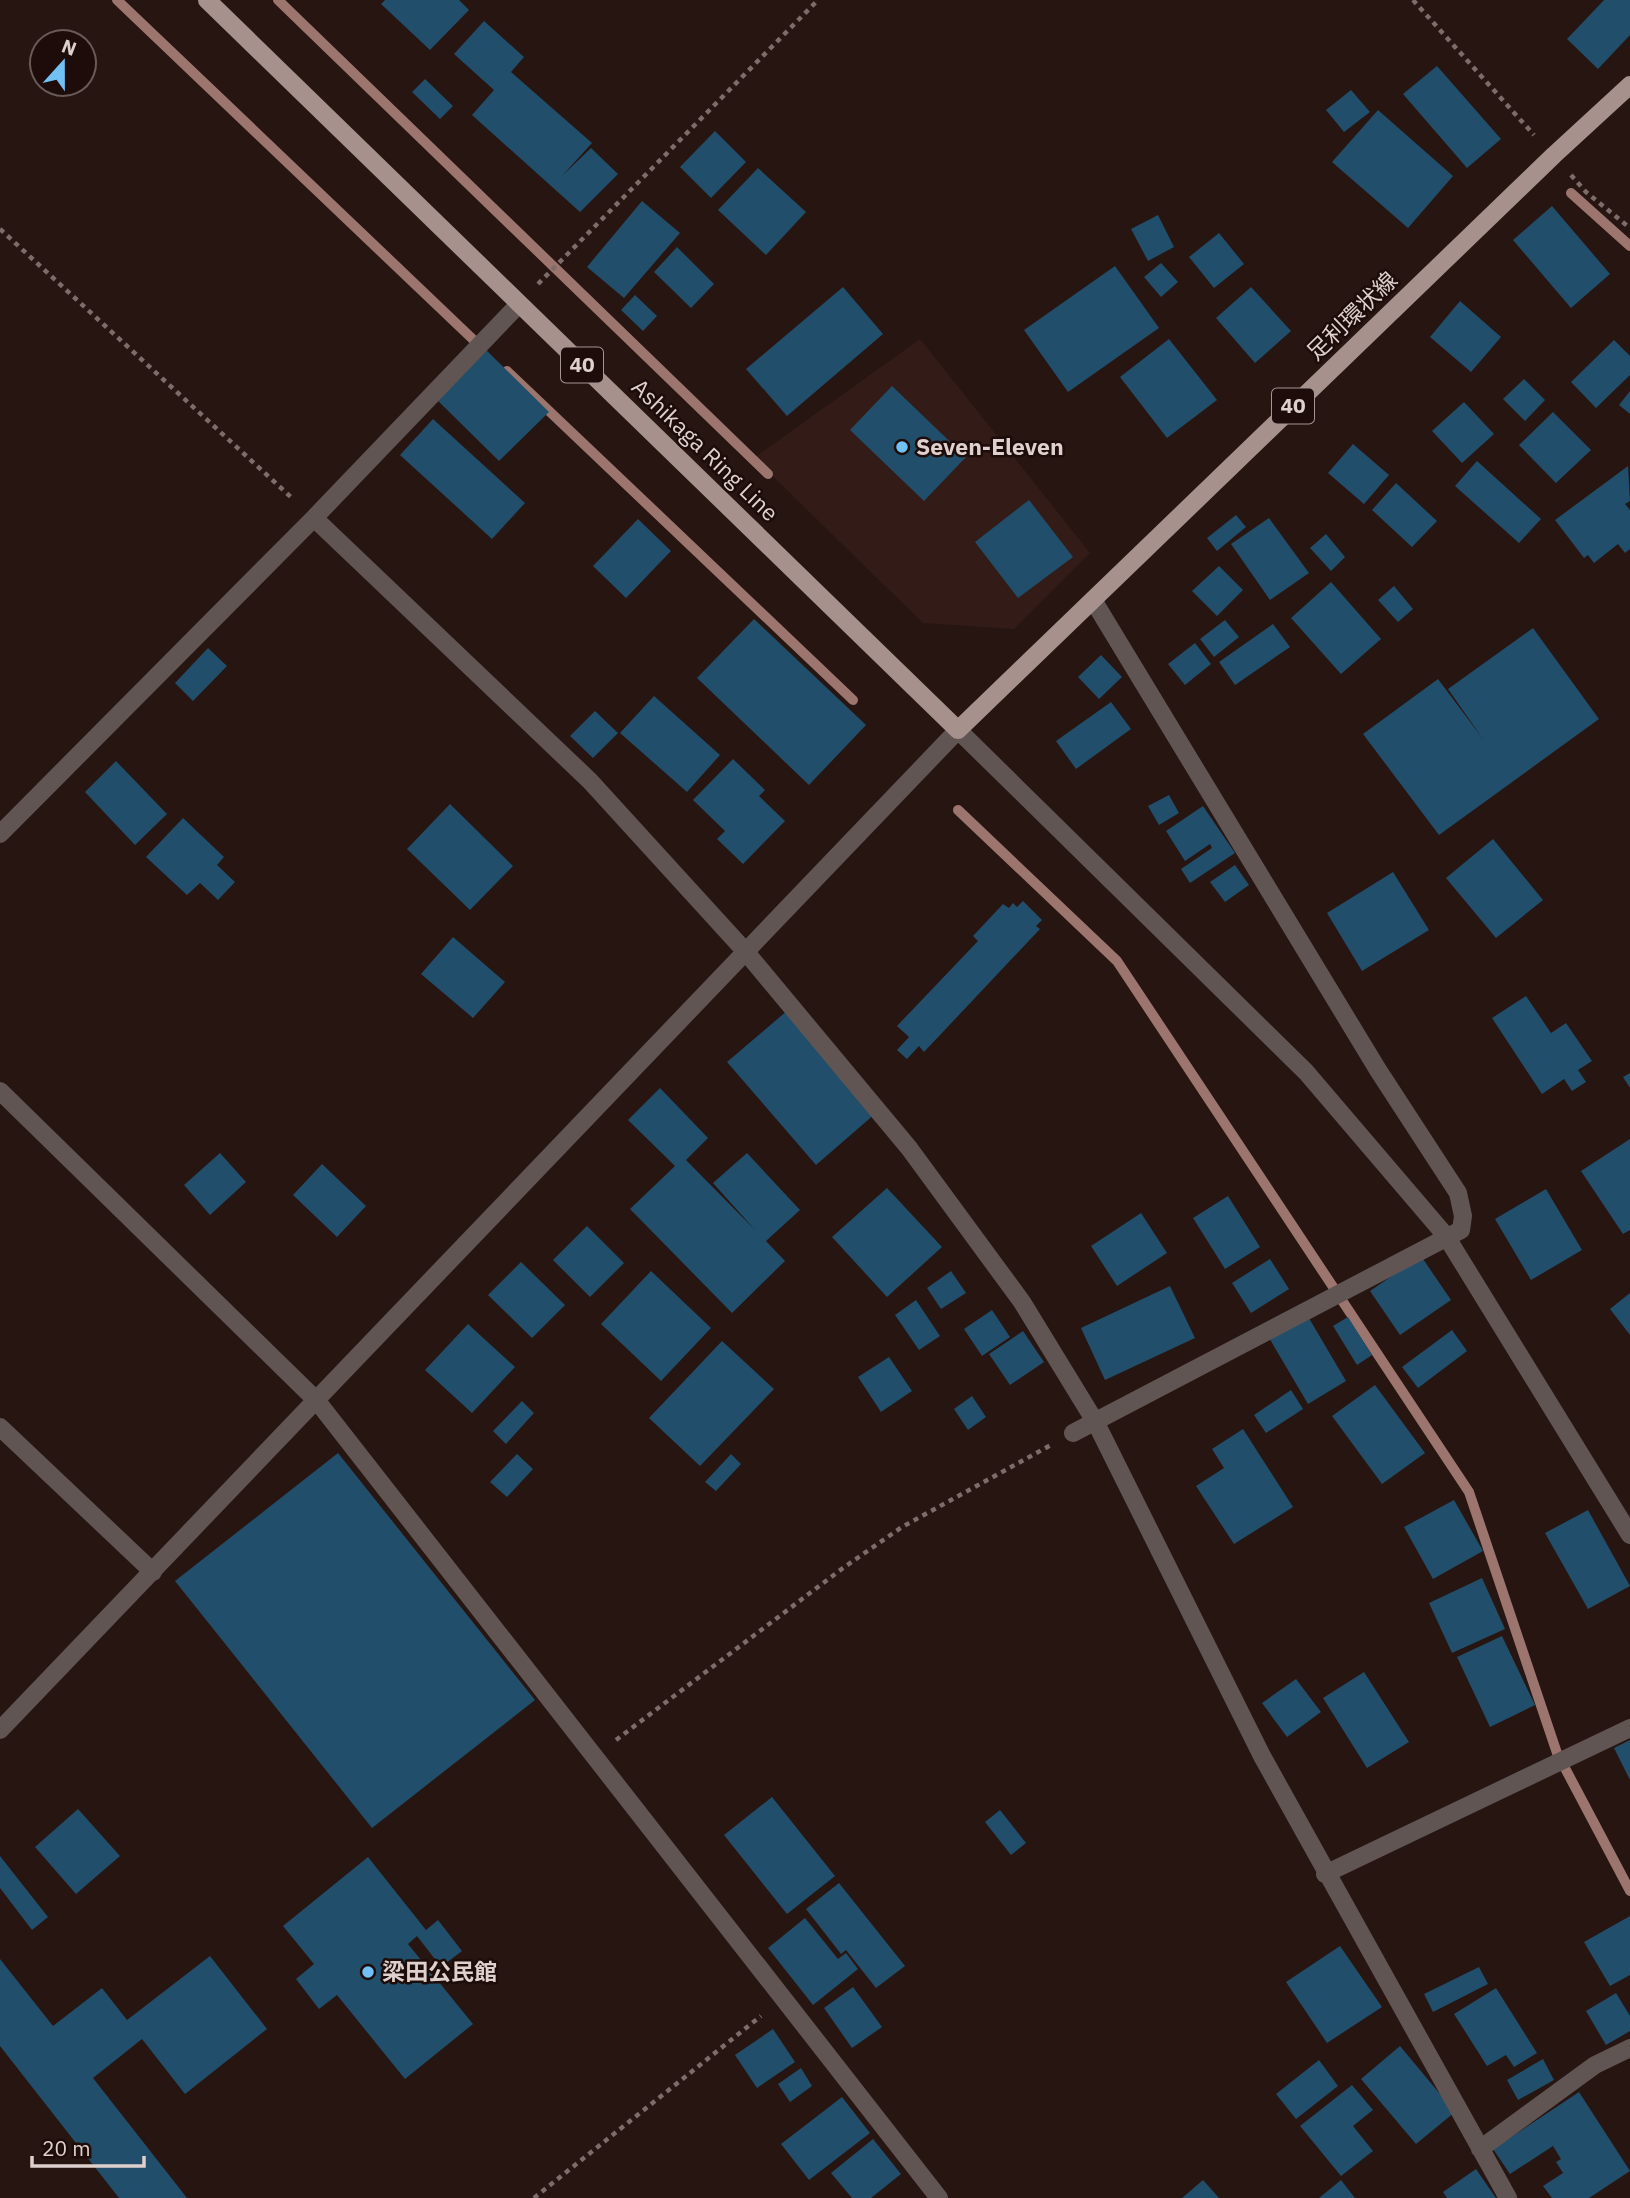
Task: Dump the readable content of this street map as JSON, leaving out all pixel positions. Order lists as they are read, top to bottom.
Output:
{
  "streets": {
    "main road": ["足利環状線", "40", "Ashikaga Ring Line"]
  },
  "crossings": [
    ["足利環状線", "Ashikaga Ring Line"]
  ],
  "places": ["Seven-Eleven", "梁田公民館"],
  "scale_bar": "20 m",
  "north": "top"
}
